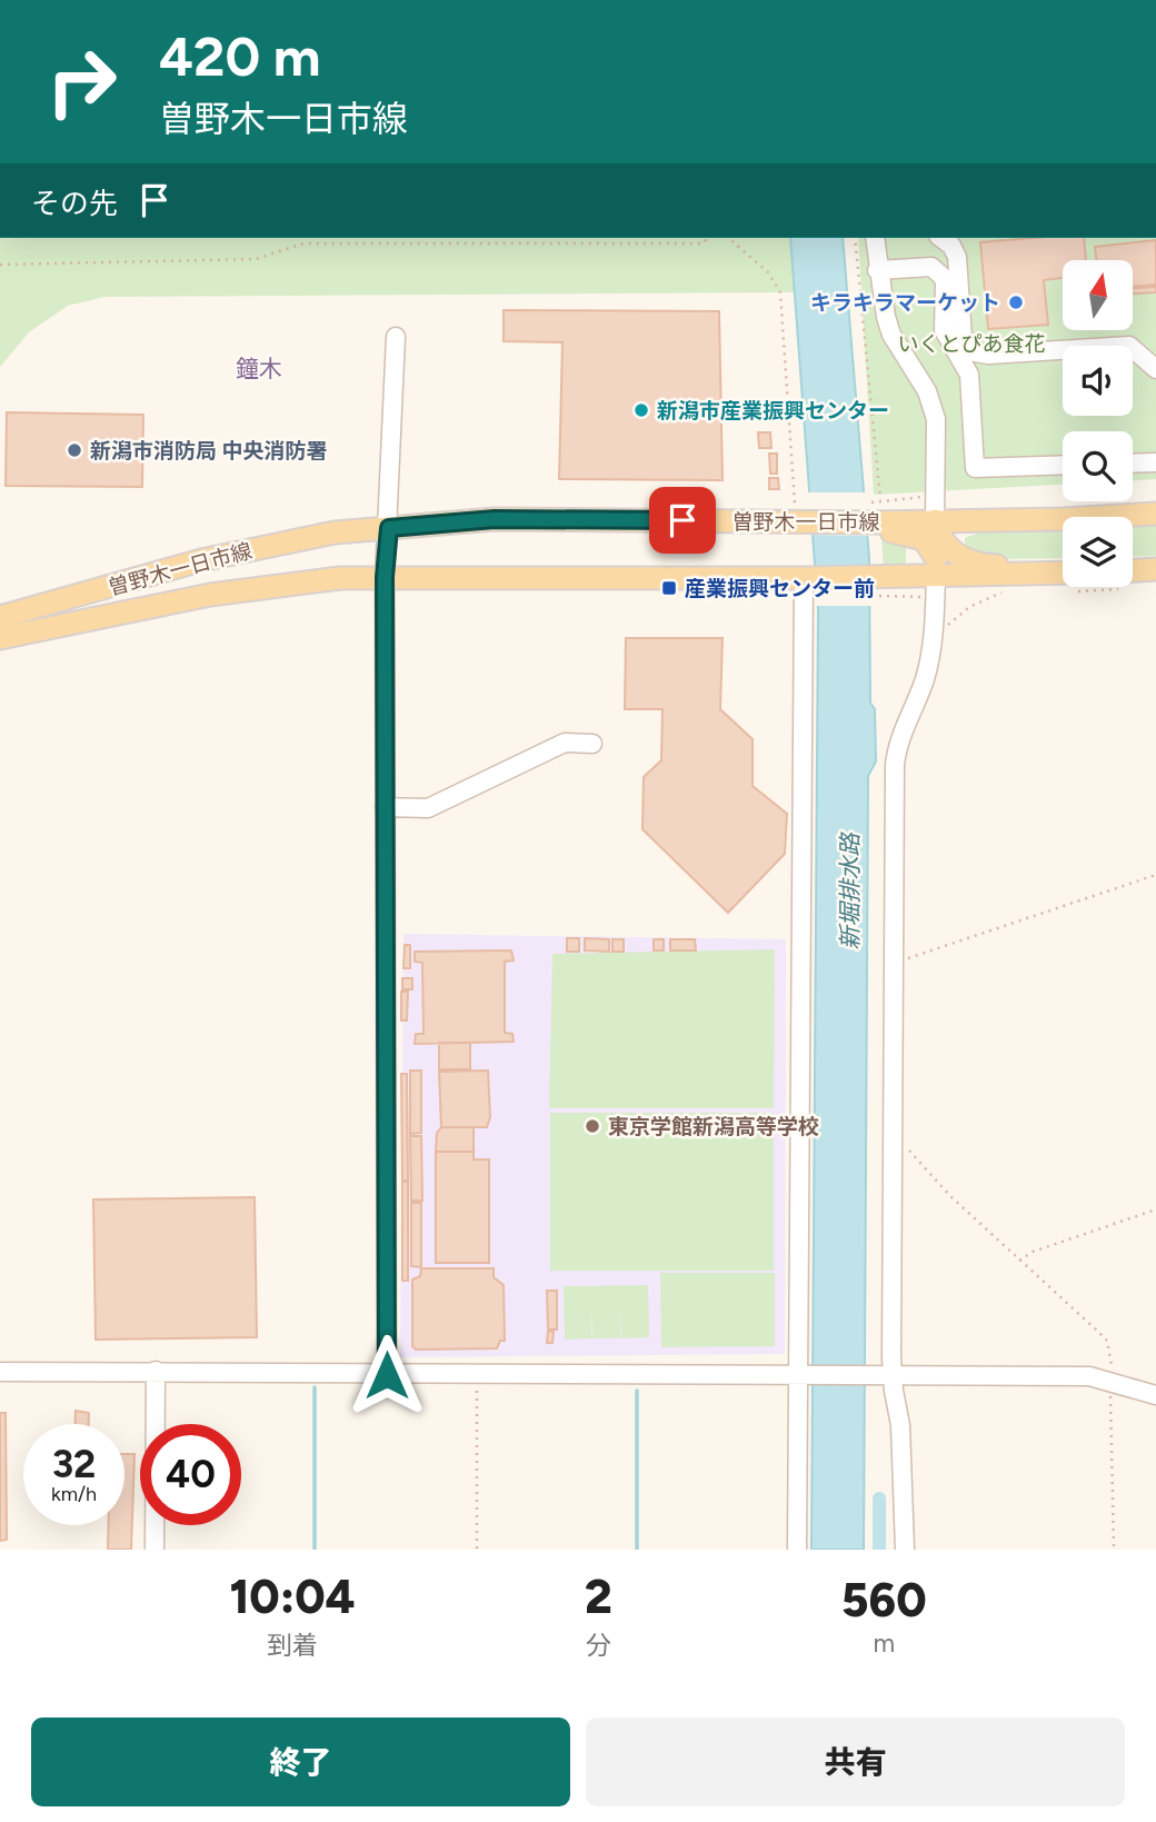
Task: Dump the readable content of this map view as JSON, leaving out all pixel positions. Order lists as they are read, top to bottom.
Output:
{
  "streets": {
    "main road": ["曽野木一日市線"]
  },
  "districts": ["鐘木"],
  "water": ["新堀排水路"],
  "parks": ["いくとぴあ食花"],
  "places": {
    "other": [
      "キラキラマーケット",
      "新潟市産業振興センター",
      "新潟市消防局 中央消防署",
      "東京学館新潟高等学校"
    ],
    "transit": ["産業振興センター前"]
  },
  "north": "top",
  "page": {
    "turn": ["420 m", "曽野木一日市線"],
    "then": "その先",
    "speed": "32 km/h",
    "limit": "40",
    "eta": [
      "10:04",
      "到着",
      "2",
      "分",
      "560",
      "m"
    ],
    "buttons": ["終了", "共有"]
  }
}
